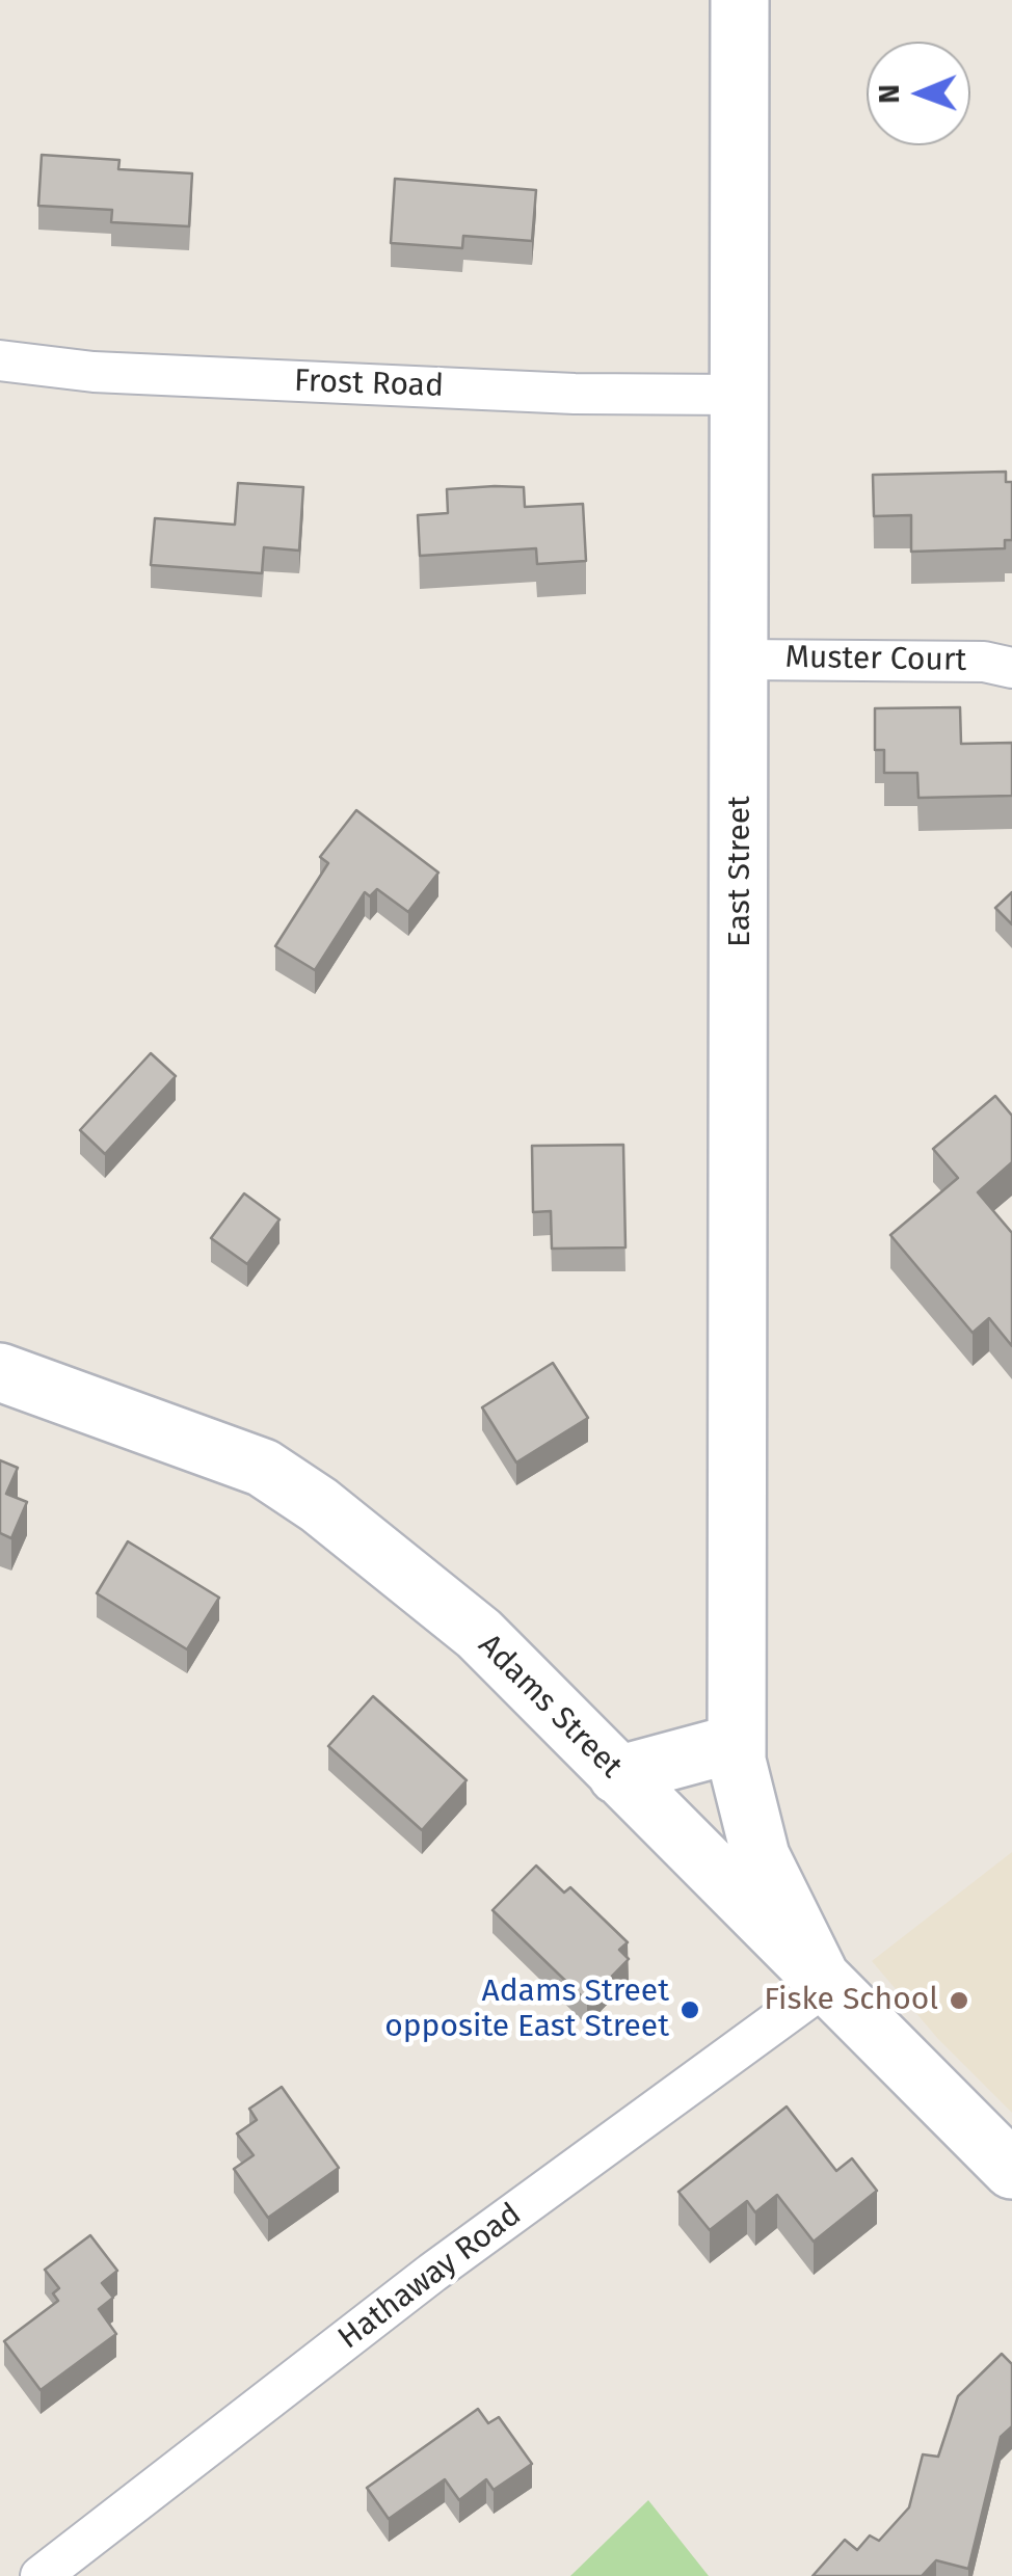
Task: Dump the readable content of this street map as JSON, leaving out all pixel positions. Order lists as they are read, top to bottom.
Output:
{
  "streets": {
    "street": [
      "Frost Road",
      "Muster Court",
      "East Street",
      "Adams Street",
      "Hathaway Road"
    ]
  },
  "crossings": [
    ["Frost Road", "East Street"],
    ["Muster Court", "East Street"],
    ["East Street", "Adams Street"],
    ["East Street", "Hathaway Road"],
    ["Adams Street", "Hathaway Road"]
  ],
  "places": ["Fiske School", "Adams Street opposite East Street"],
  "north": "left"
}
